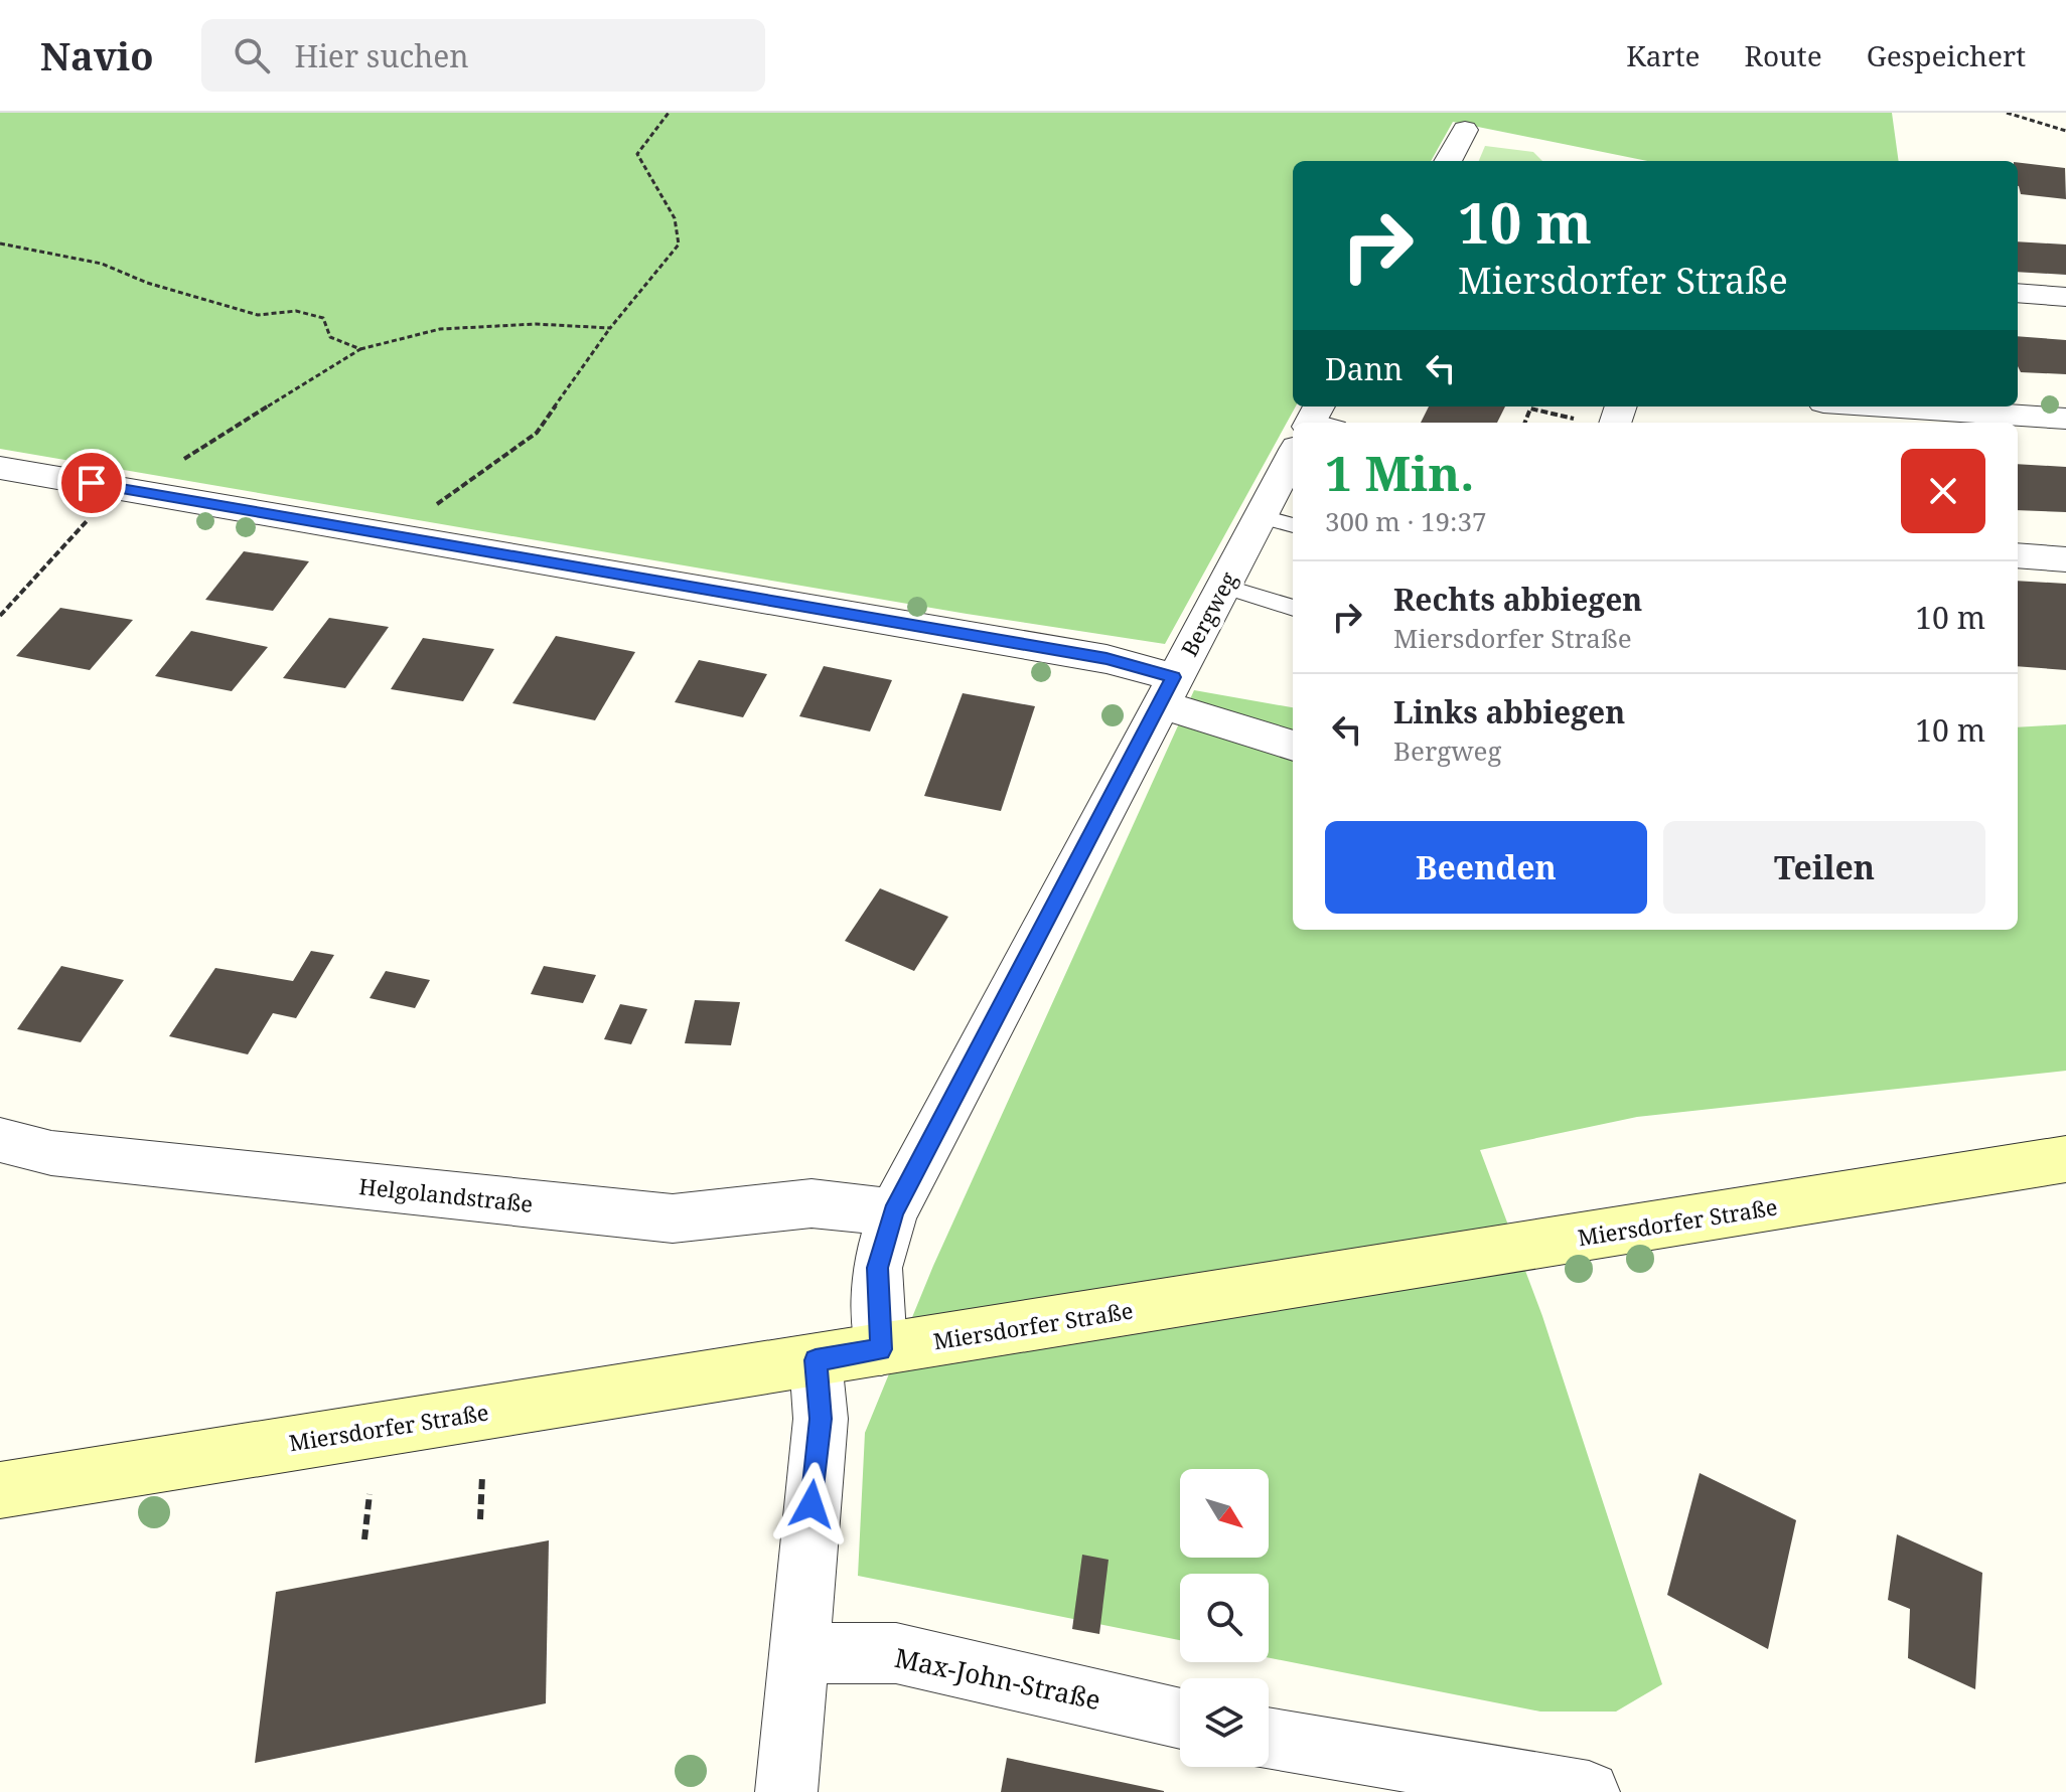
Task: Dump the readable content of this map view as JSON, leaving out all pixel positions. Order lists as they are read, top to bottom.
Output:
{
  "streets": {
    "street": [
      "Bergweg",
      "Helgolandstraße",
      "Miersdorfer Straße",
      "Max-John-Straße"
    ]
  },
  "crossings": [
    ["Bergweg", "Helgolandstraße"],
    ["Bergweg", "Miersdorfer Straße"]
  ],
  "north": "bottom right",
  "page": {
    "header": "Navio",
    "search": "Hier suchen",
    "nav": ["Karte", "Route", "Gespeichert"],
    "turn": ["10 m", "Miersdorfer Straße"],
    "then": "Dann",
    "heading": ["1 Min.", "300 m · 19:37"],
    "list": [
      {
        "name": "Rechts abbiegen",
        "note": "Miersdorfer Straße",
        "value": "10 m"
      },
      {
        "name": "Links abbiegen",
        "note": "Bergweg",
        "value": "10 m"
      }
    ],
    "buttons": ["Beenden", "Teilen"]
  }
}
